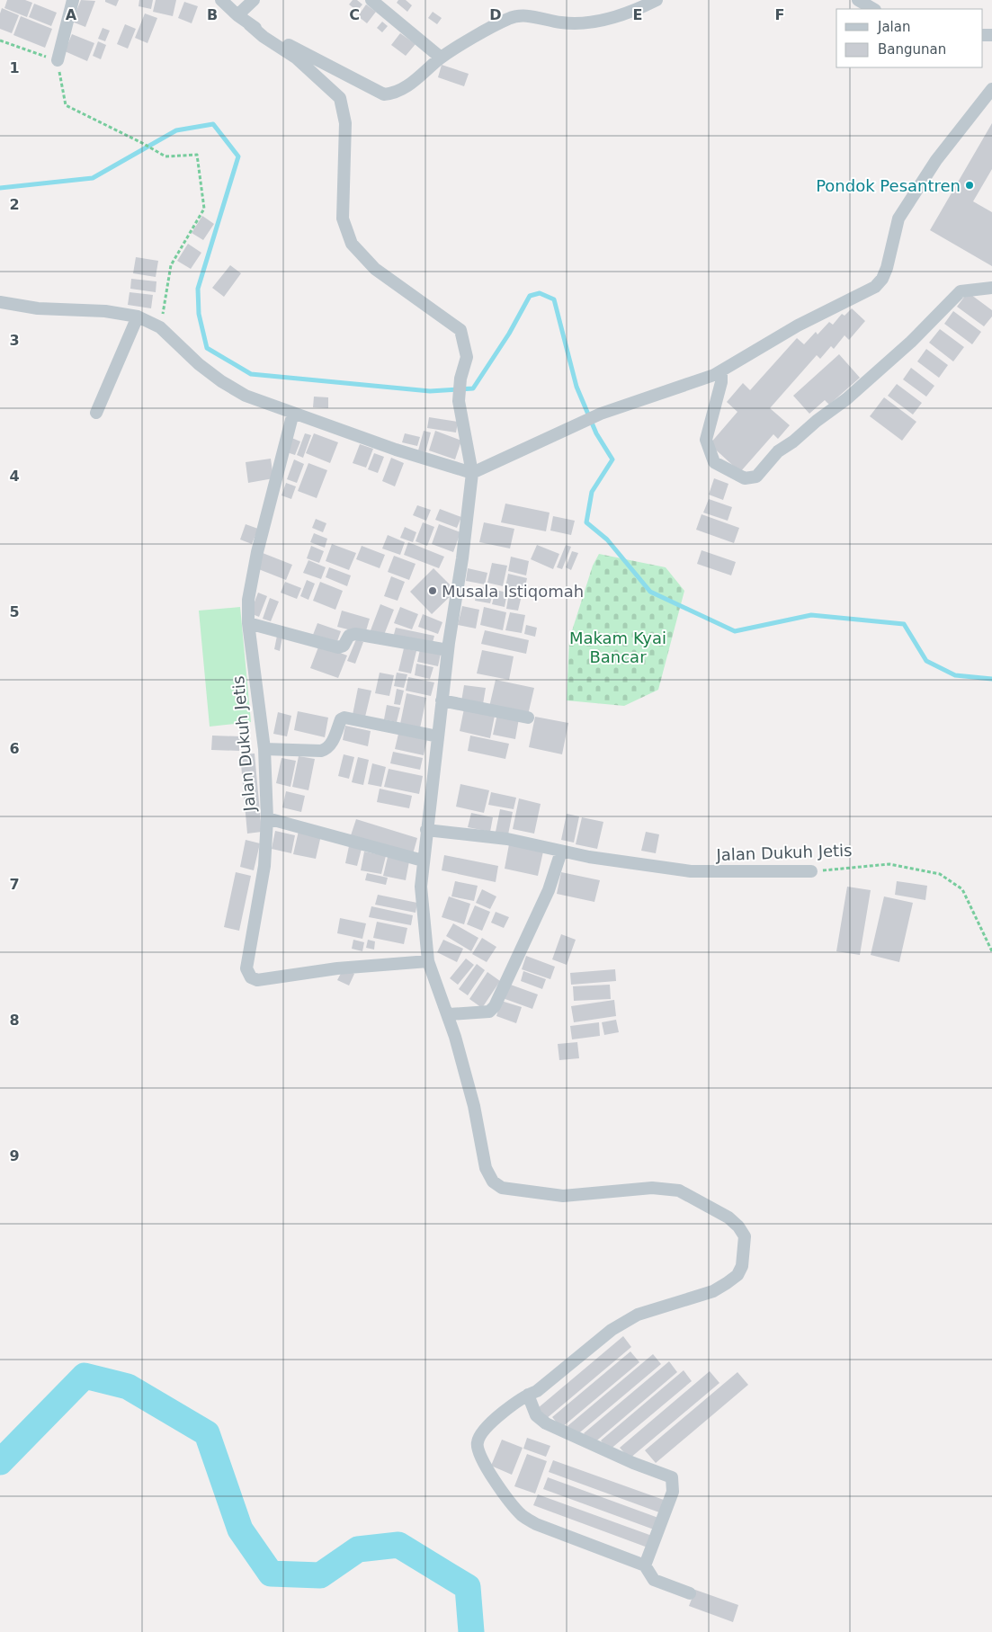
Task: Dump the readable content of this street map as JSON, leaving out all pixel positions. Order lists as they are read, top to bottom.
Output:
{
  "streets": {
    "street": ["Jalan Dukuh Jetis"]
  },
  "parks": ["Makam Kyai Bancar"],
  "places": ["Pondok Pesantren", "Musala Istiqomah"],
  "legend": ["Jalan", "Bangunan"],
  "grid": {
    "columns": [
      "A",
      "B",
      "C",
      "D",
      "E",
      "F"
    ],
    "rows": [
      "1",
      "2",
      "3",
      "4",
      "5",
      "6",
      "7",
      "8",
      "9"
    ]
  }
}
